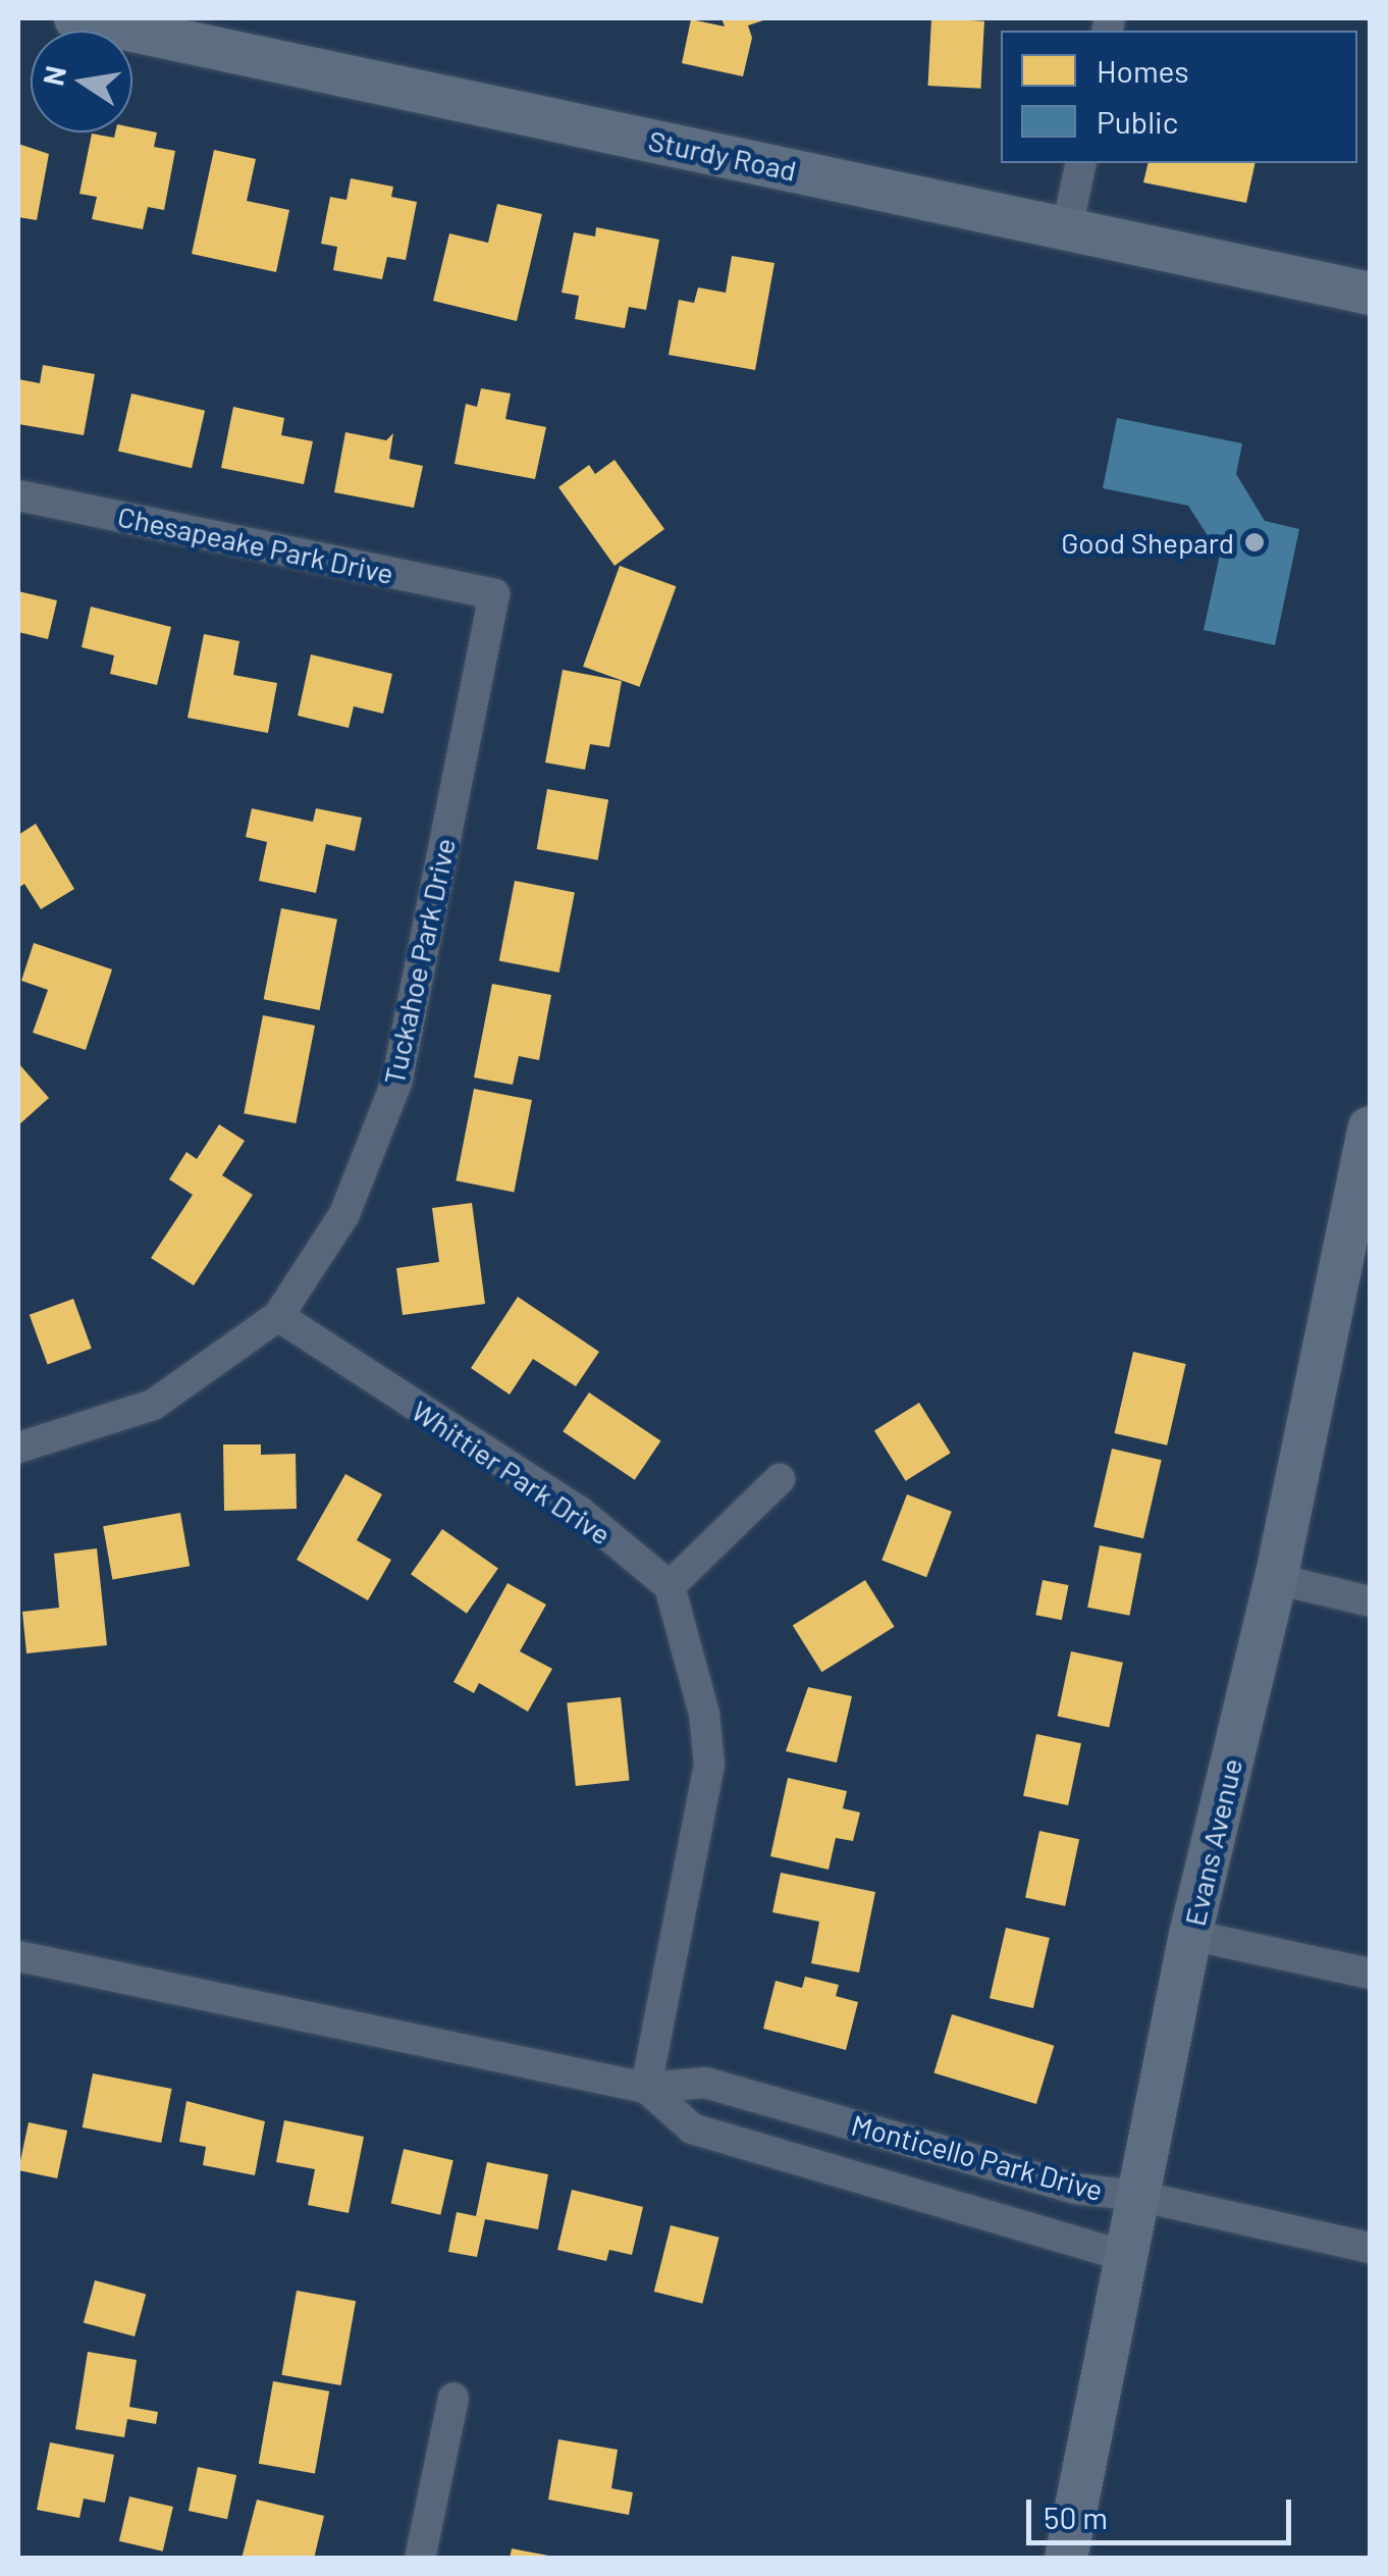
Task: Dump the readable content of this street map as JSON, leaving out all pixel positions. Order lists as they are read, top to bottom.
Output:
{
  "streets": {
    "street": [
      "Sturdy Road",
      "Chesapeake Park Drive",
      "Tuckahoe Park Drive",
      "Whittier Park Drive",
      "Evans Avenue",
      "Monticello Park Drive"
    ]
  },
  "crossings": [
    ["Chesapeake Park Drive", "Tuckahoe Park Drive"],
    ["Tuckahoe Park Drive", "Whittier Park Drive"],
    ["Evans Avenue", "Monticello Park Drive"]
  ],
  "places": ["Good Shepard"],
  "legend": ["Homes", "Public"],
  "scale_bar": "50 m",
  "north": "left"
}
